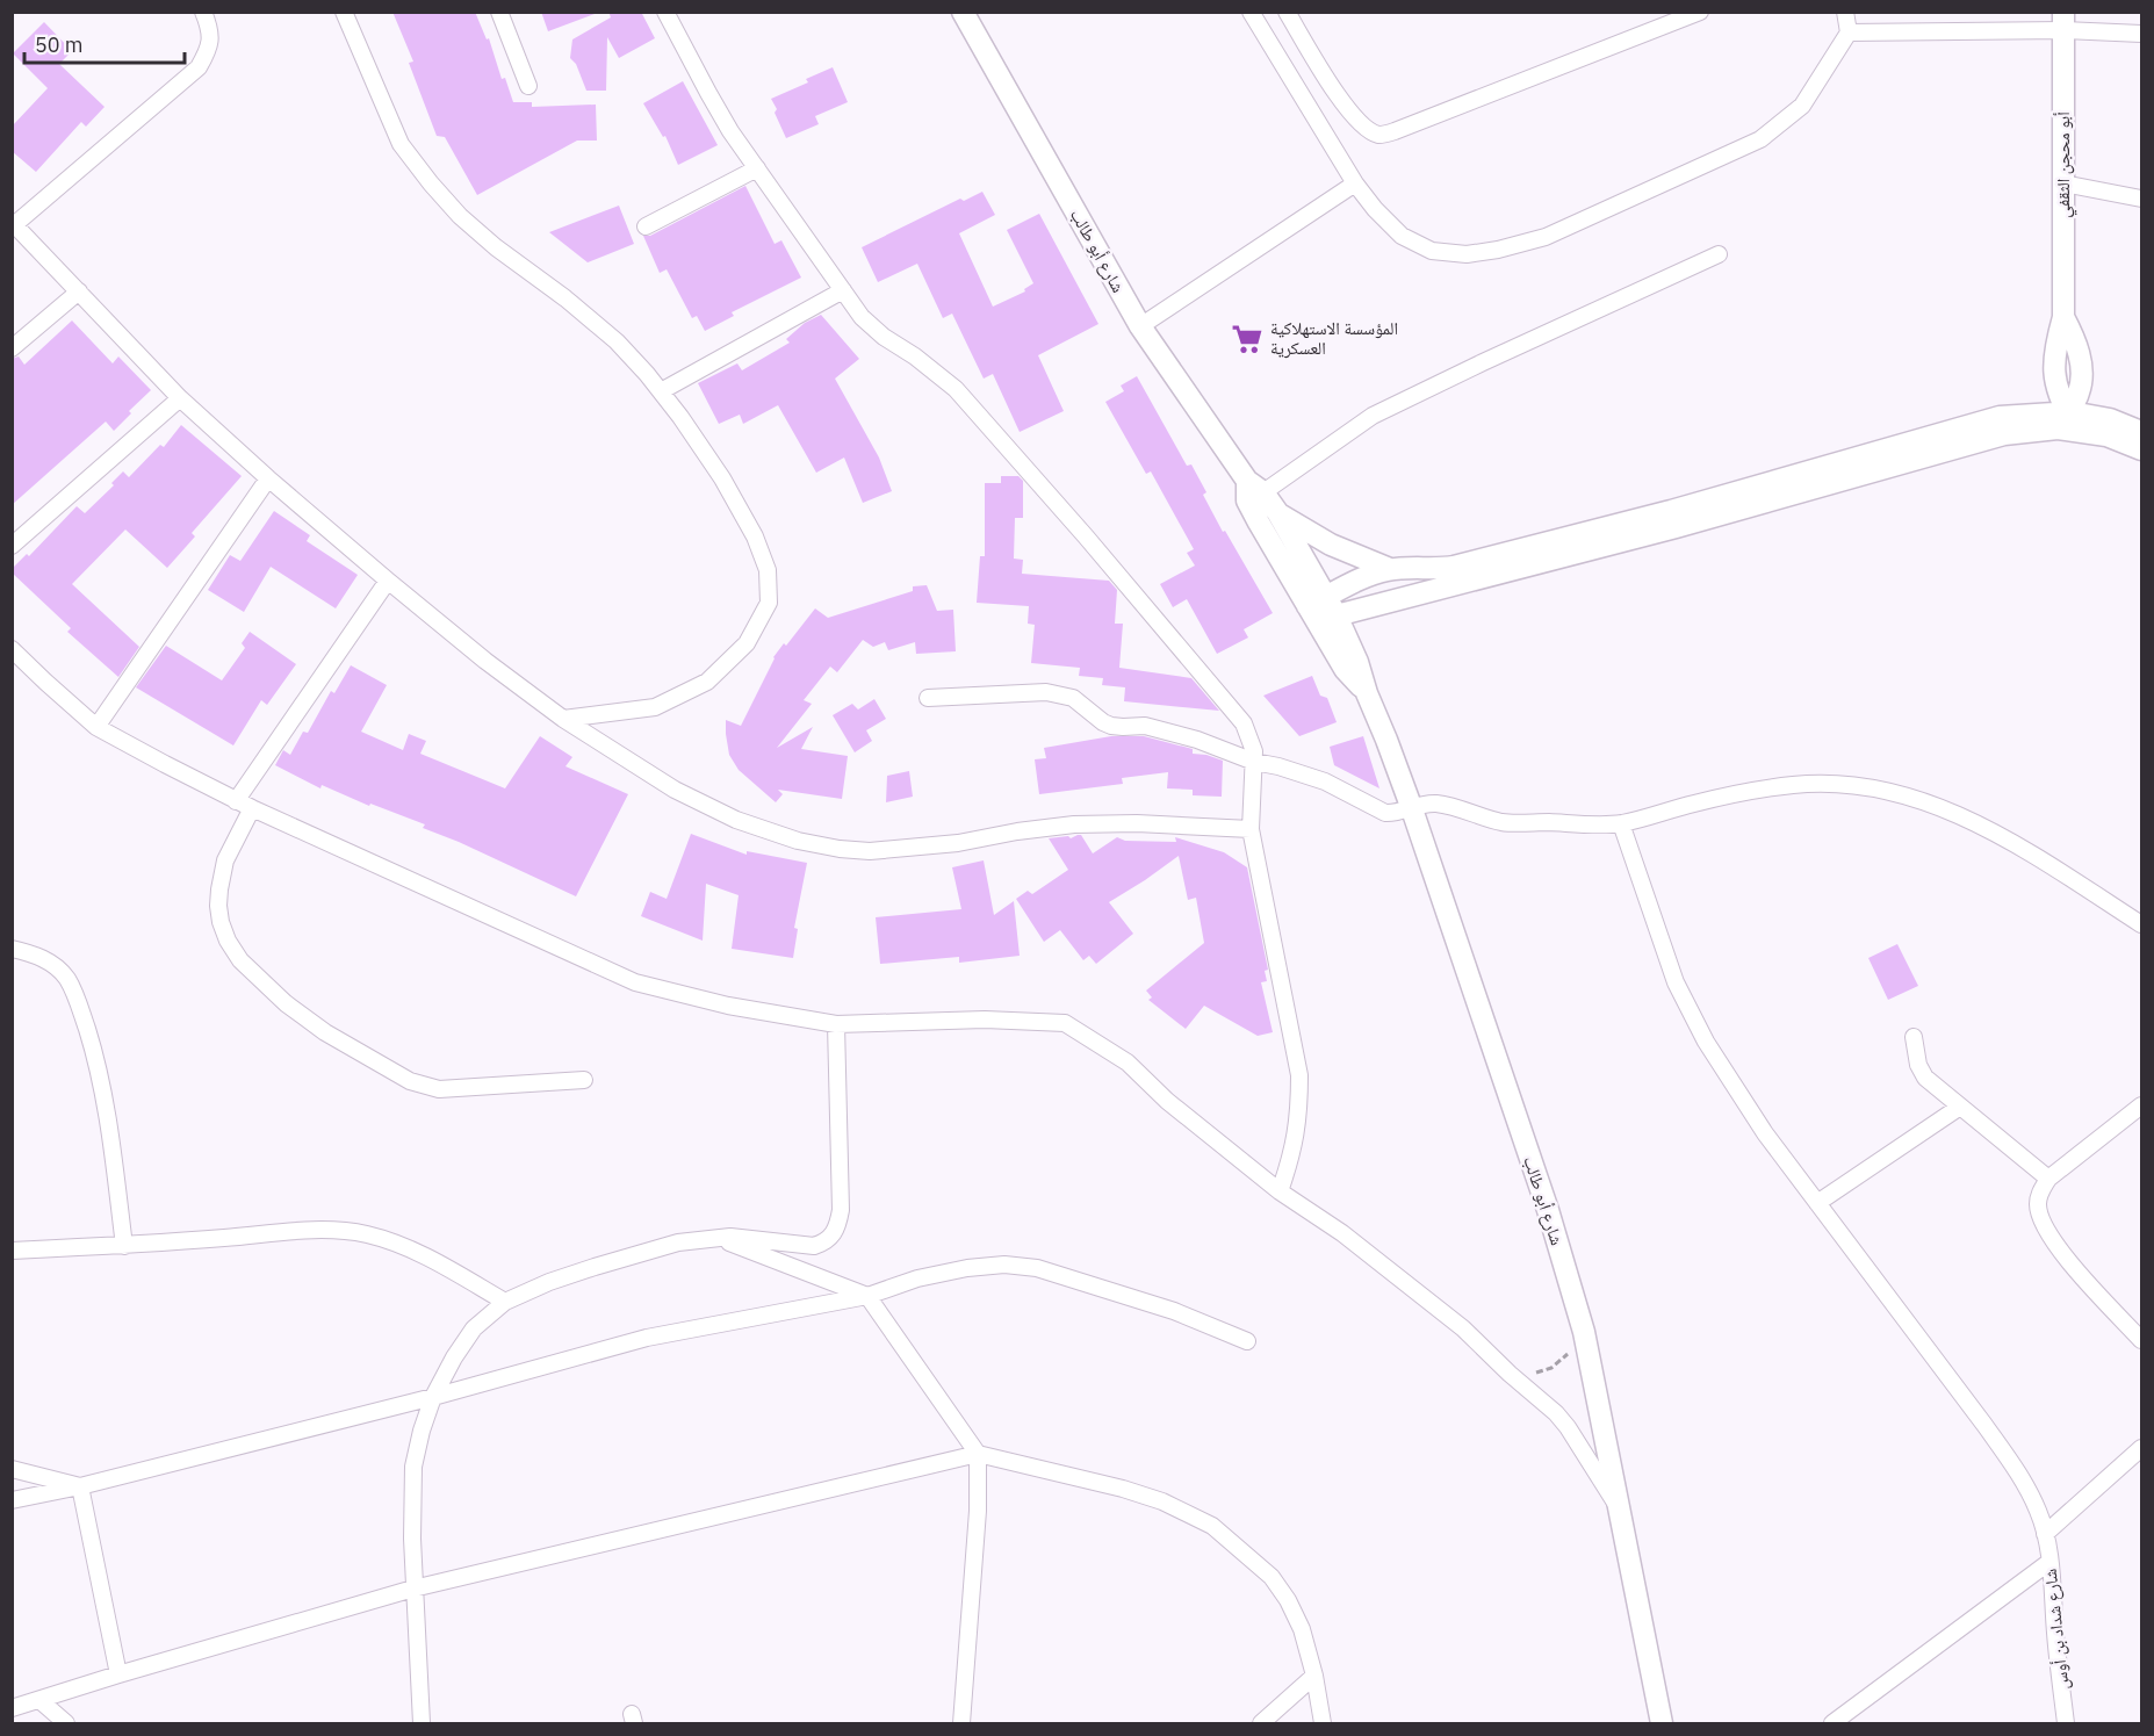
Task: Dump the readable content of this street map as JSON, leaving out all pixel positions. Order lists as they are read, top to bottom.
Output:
{
  "streets": {
    "street": ["أبو محجن الثقفي", "شارع أبو طالب", "شارع شداد بن أوس"]
  },
  "places": {
    "supermarket": ["المؤسسة الاستهلاكية العسكرية"]
  },
  "scale_bar": "50 m"
}
